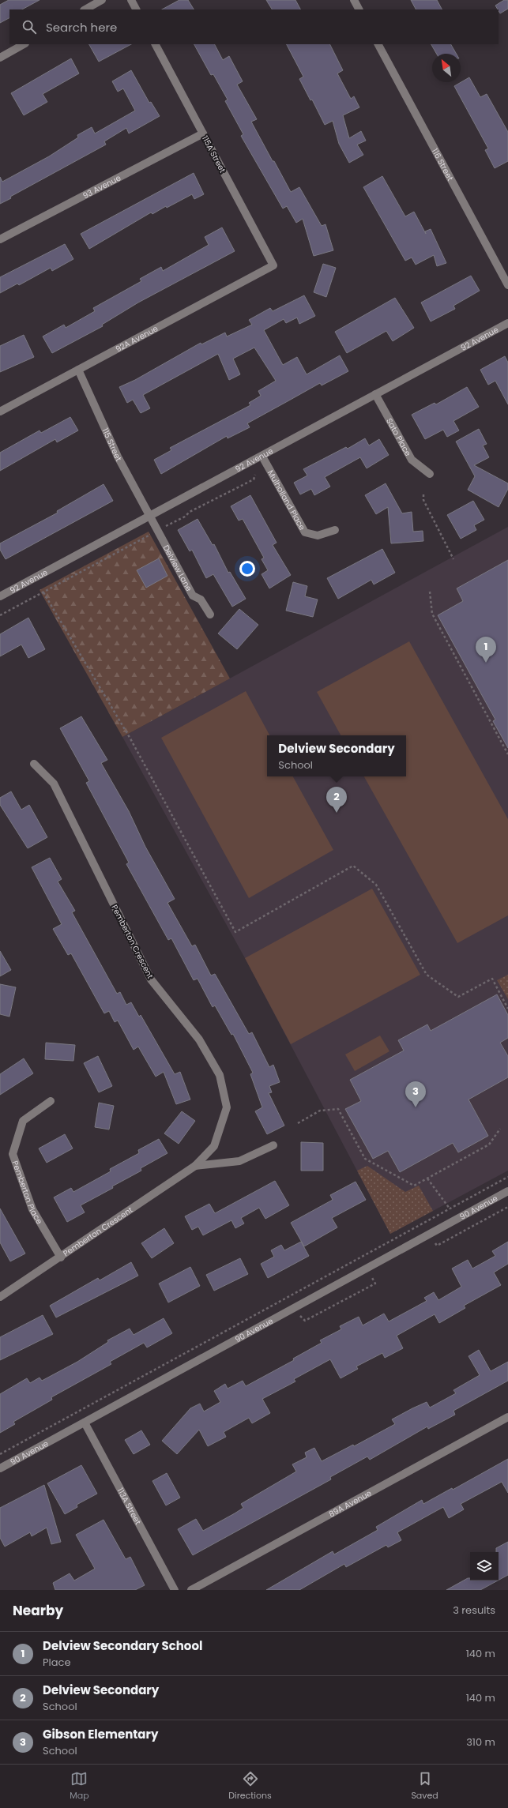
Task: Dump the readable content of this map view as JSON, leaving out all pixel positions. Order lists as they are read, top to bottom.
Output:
{
  "streets": {
    "street": [
      "115A Street",
      "116 Street",
      "93 Avenue",
      "92A Avenue",
      "92 Avenue",
      "Sato Place",
      "115 Street",
      "Mulholland Place",
      "Delview Lane",
      "Pemberton Crescent",
      "Pemberton Place",
      "90 Avenue",
      "89A Avenue",
      "113A Street"
    ]
  },
  "crossings": [
    ["115A Street", "93 Avenue"],
    ["115A Street", "92A Avenue"],
    ["92A Avenue", "115 Street"],
    ["92 Avenue", "Sato Place"],
    ["92 Avenue", "115 Street"],
    ["92 Avenue", "Mulholland Place"],
    ["92 Avenue", "Delview Lane"],
    ["115 Street", "Delview Lane"],
    ["Pemberton Crescent", "Pemberton Place"],
    ["90 Avenue", "113A Street"]
  ],
  "north": "top left",
  "page": {
    "search": "Search here",
    "pins": ["1", "2", "3"],
    "popup": ["Delview Secondary", "School"],
    "heading": ["Nearby", "3 results"],
    "list": [
      {
        "mark": "1",
        "name": "Delview Secondary School",
        "note": "Place",
        "value": "140 m"
      },
      {
        "mark": "2",
        "name": "Delview Secondary",
        "note": "School",
        "value": "140 m"
      },
      {
        "mark": "3",
        "name": "Gibson Elementary",
        "note": "School",
        "value": "310 m"
      }
    ],
    "nav": ["Map", "Directions", "Saved"]
  }
}
